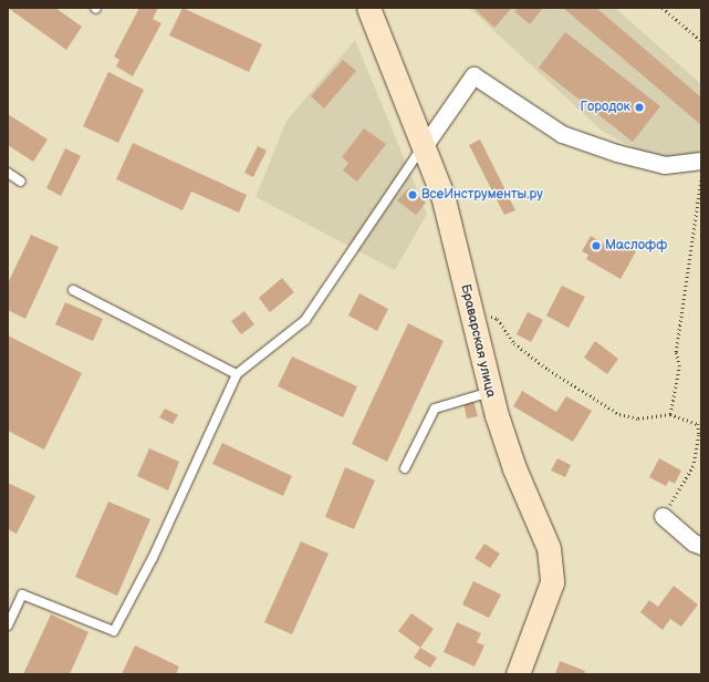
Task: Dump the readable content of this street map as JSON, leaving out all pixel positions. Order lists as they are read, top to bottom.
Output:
{
  "streets": {
    "main road": ["Браварская улица"]
  },
  "places": ["Городок", "ВсеИнструменты.ру", "Маслофф"]
}
